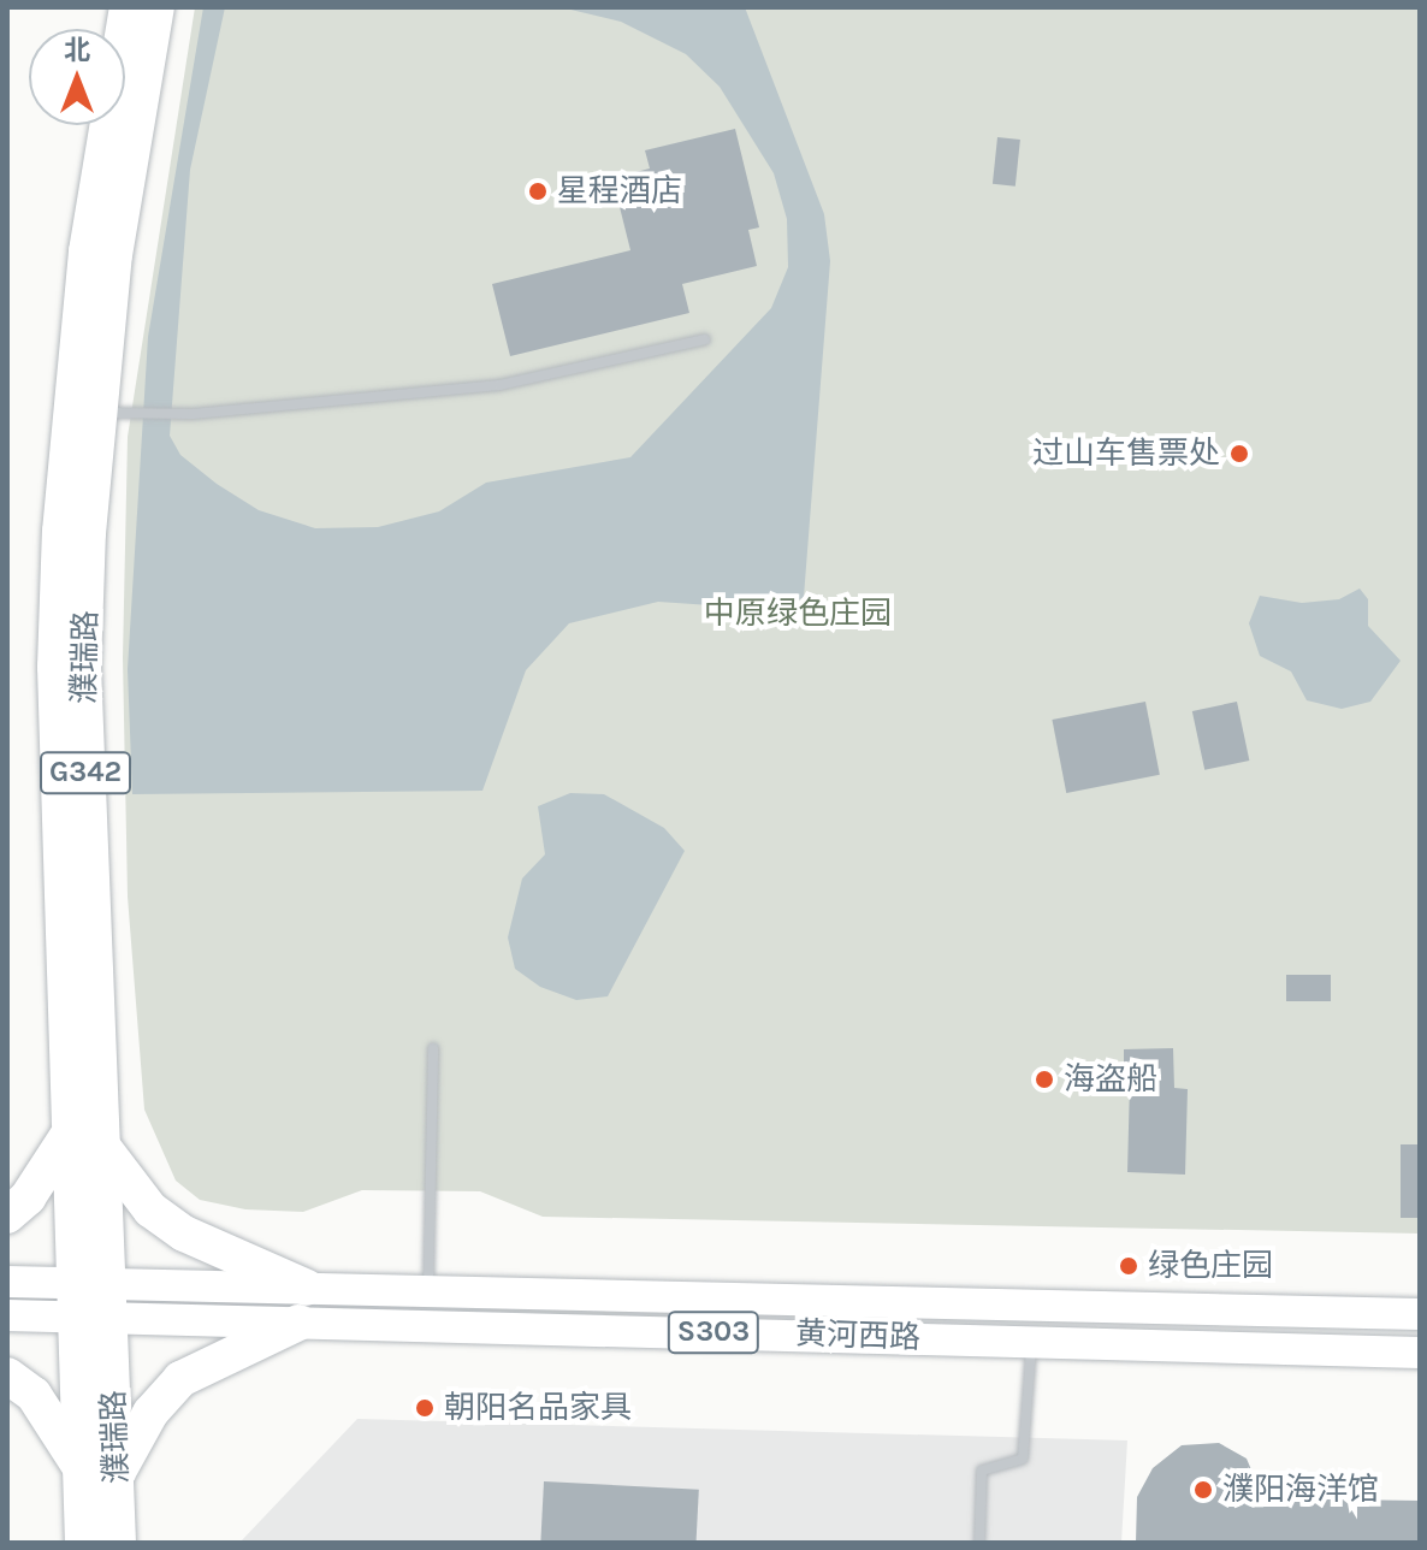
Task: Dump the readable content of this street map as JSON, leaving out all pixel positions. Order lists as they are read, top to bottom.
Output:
{
  "streets": {
    "highway": ["濮瑞路", "G342"],
    "main road": ["S303", "黄河西路"]
  },
  "crossings": [
    ["濮瑞路", "黄河西路"]
  ],
  "parks": ["中原绿色庄园"],
  "places": [
    "星程酒店",
    "过山车售票处",
    "海盗船",
    "绿色庄园",
    "朝阳名品家具",
    "濮阳海洋馆"
  ],
  "north": "top"
}
